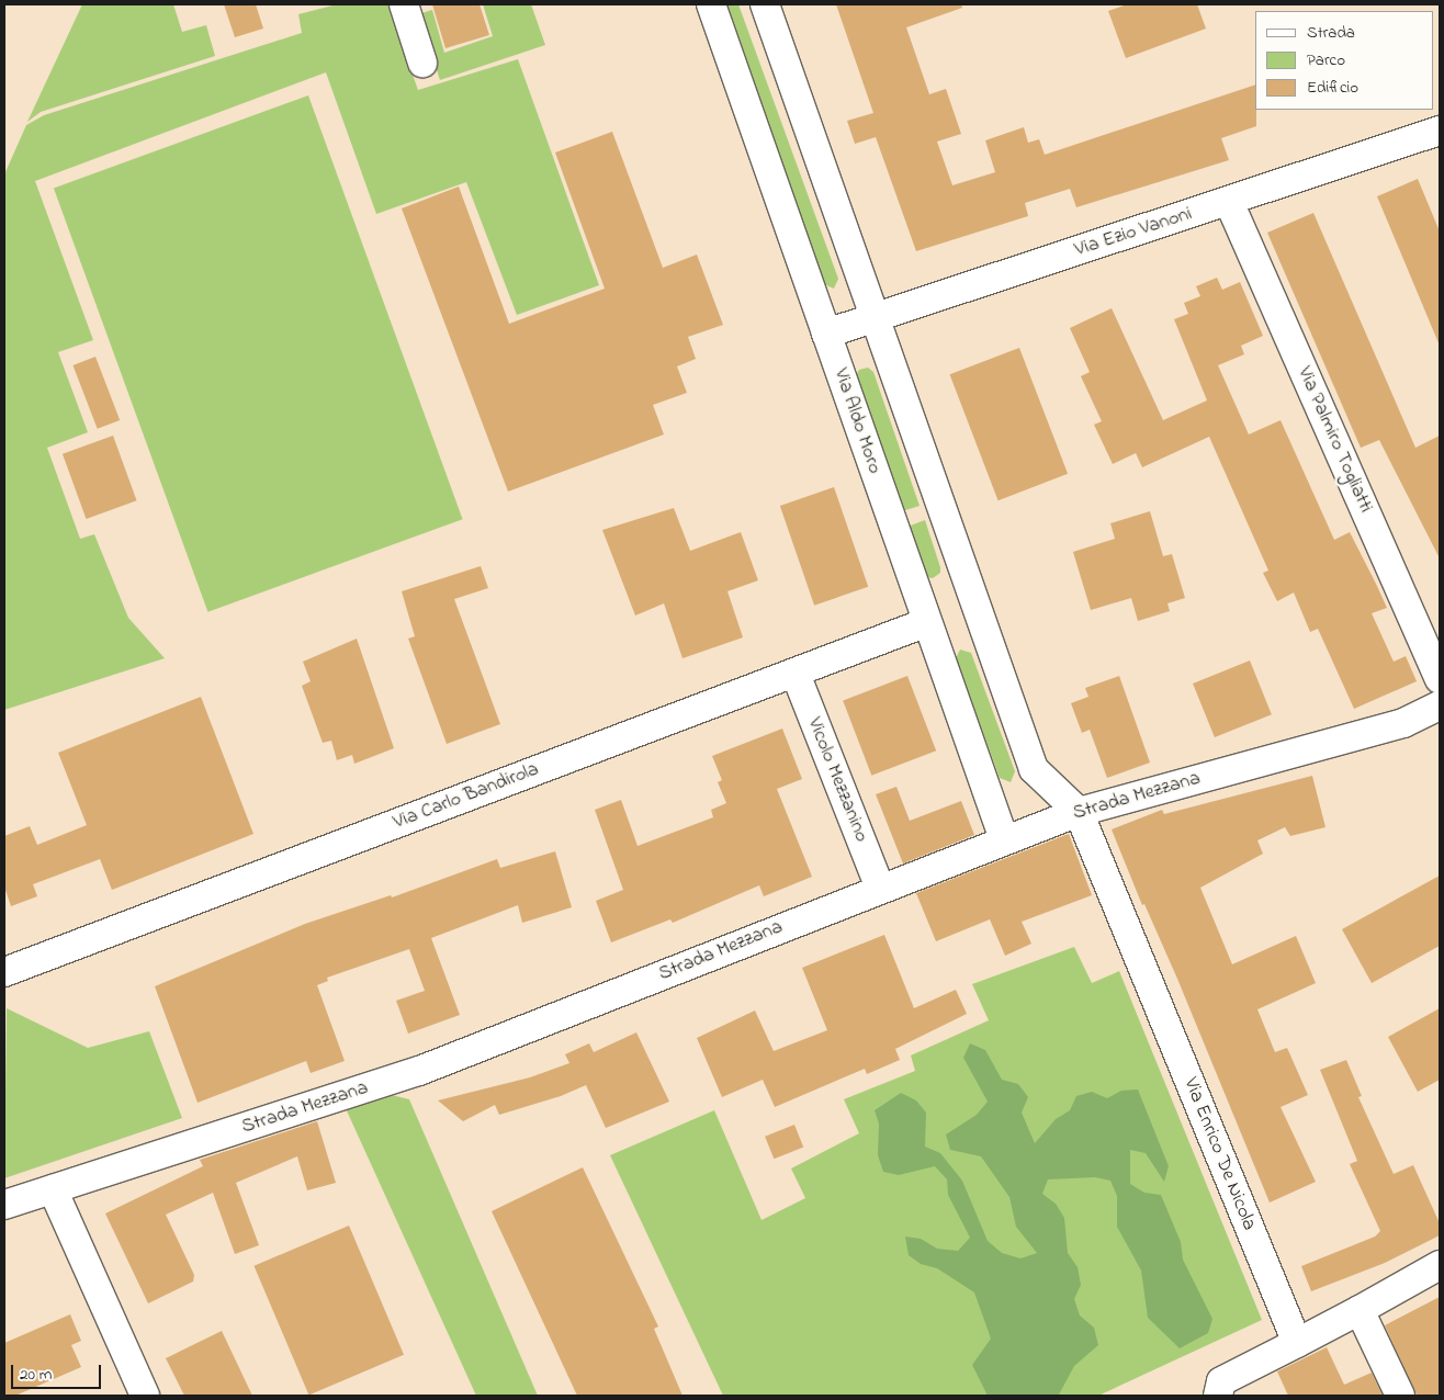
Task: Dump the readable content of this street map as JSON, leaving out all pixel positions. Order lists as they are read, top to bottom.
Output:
{
  "streets": {
    "street": [
      "Via Ezio Vanoni",
      "Via Aldo Moro",
      "Via Palmiro Togliatti",
      "Vicolo Mezzanino",
      "Via Carlo Bandirola",
      "Strada Mezzana",
      "Via Enrico De Nicola"
    ]
  },
  "crossings": [
    ["Via Ezio Vanoni", "Via Aldo Moro"],
    ["Via Ezio Vanoni", "Via Palmiro Togliatti"],
    ["Via Aldo Moro", "Via Carlo Bandirola"],
    ["Via Aldo Moro", "Strada Mezzana"],
    ["Vicolo Mezzanino", "Via Carlo Bandirola"],
    ["Vicolo Mezzanino", "Strada Mezzana"],
    ["Strada Mezzana", "Via Enrico De Nicola"]
  ],
  "legend": ["Strada", "Parco", "Edificio"],
  "scale_bar": "20 m"
}
